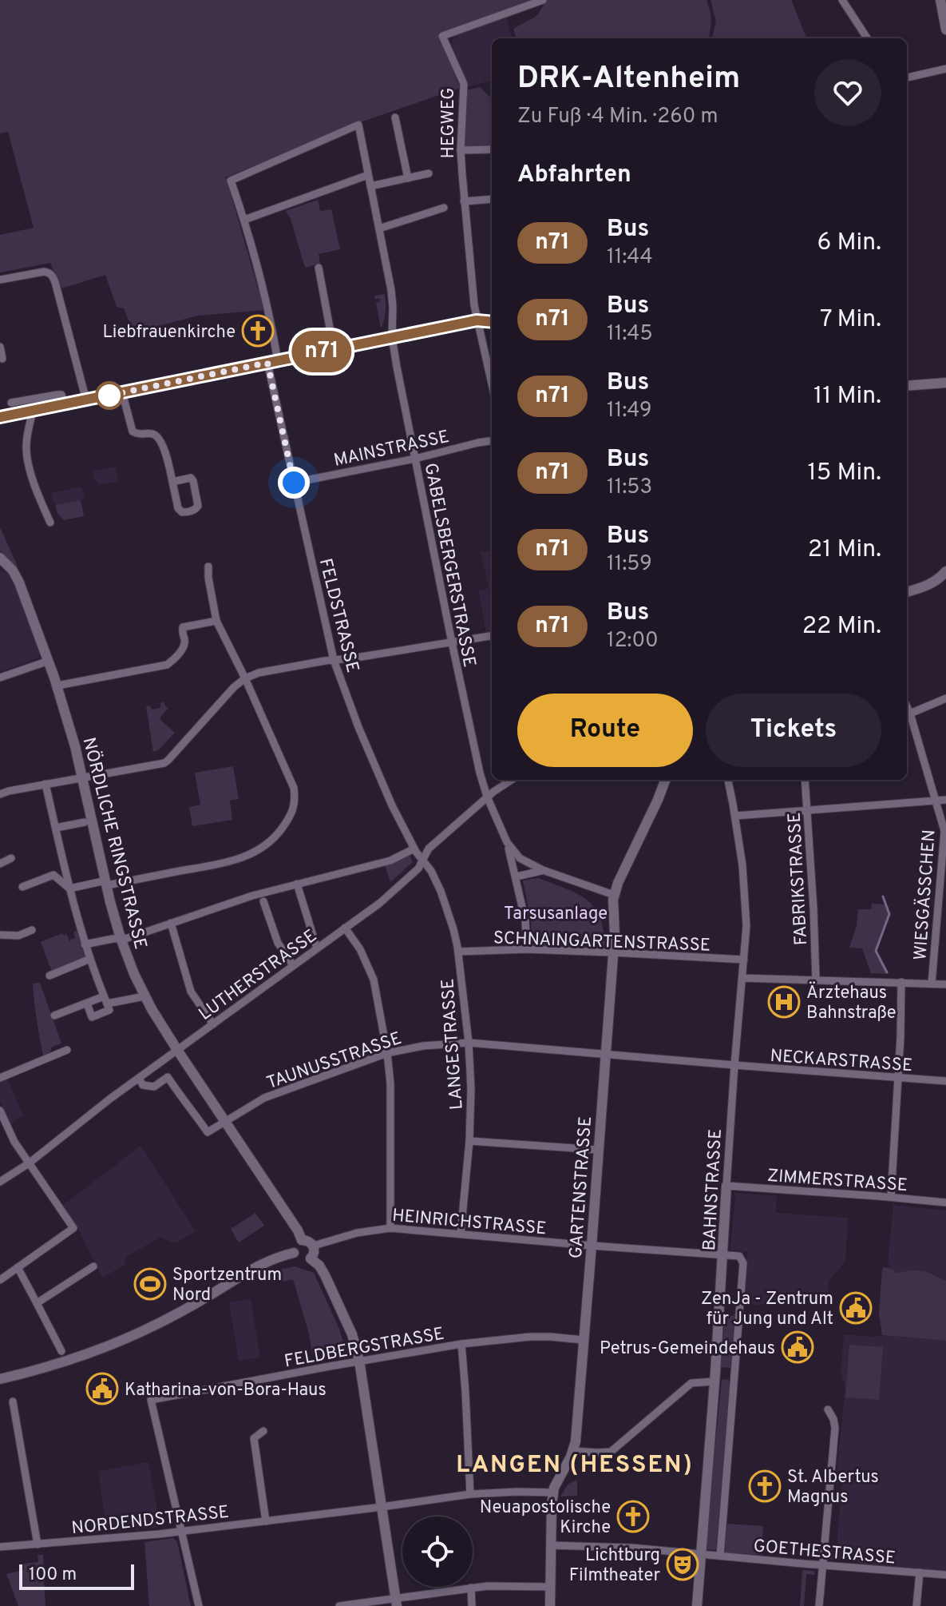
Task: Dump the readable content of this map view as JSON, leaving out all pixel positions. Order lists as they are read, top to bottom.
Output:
{
  "streets": {
    "street": [
      "HEGWEG",
      "MAINSTRASSE",
      "GABELSBERGERSTRASSE",
      "FELDSTRASSE",
      "NÖRDLICHE RINGSTRASSE",
      "FABRIKSTRASSE",
      "WIESGÄSSCHEN",
      "SCHNAINGARTENSTRASSE",
      "LUTHERSTRASSE",
      "LANGESTRASSE",
      "TAUNUSSTRASSE",
      "NECKARSTRASSE",
      "ZIMMERSTRASSE",
      "GARTENSTRASSE",
      "BAHNSTRASSE",
      "HEINRICHSTRASSE",
      "FELDBERGSTRASSE",
      "NORDENDSTRASSE",
      "GOETHESTRASSE"
    ]
  },
  "crossings": [
    ["MAINSTRASSE", "GABELSBERGERSTRASSE"],
    ["MAINSTRASSE", "FELDSTRASSE"],
    ["GABELSBERGERSTRASSE", "FELDSTRASSE"],
    ["GABELSBERGERSTRASSE", "SCHNAINGARTENSTRASSE"],
    ["GABELSBERGERSTRASSE", "LUTHERSTRASSE"],
    ["FELDSTRASSE", "LUTHERSTRASSE"],
    ["FELDSTRASSE", "LANGESTRASSE"],
    ["NÖRDLICHE RINGSTRASSE", "LUTHERSTRASSE"],
    ["NÖRDLICHE RINGSTRASSE", "TAUNUSSTRASSE"],
    ["NÖRDLICHE RINGSTRASSE", "HEINRICHSTRASSE"],
    ["SCHNAINGARTENSTRASSE", "LANGESTRASSE"],
    ["SCHNAINGARTENSTRASSE", "GARTENSTRASSE"],
    ["SCHNAINGARTENSTRASSE", "BAHNSTRASSE"],
    ["LUTHERSTRASSE", "LANGESTRASSE"],
    ["LANGESTRASSE", "TAUNUSSTRASSE"],
    ["LANGESTRASSE", "HEINRICHSTRASSE"],
    ["TAUNUSSTRASSE", "NECKARSTRASSE"],
    ["TAUNUSSTRASSE", "GARTENSTRASSE"],
    ["TAUNUSSTRASSE", "BAHNSTRASSE"],
    ["NECKARSTRASSE", "BAHNSTRASSE"],
    ["ZIMMERSTRASSE", "BAHNSTRASSE"],
    ["GARTENSTRASSE", "HEINRICHSTRASSE"],
    ["GARTENSTRASSE", "FELDBERGSTRASSE"],
    ["GARTENSTRASSE", "NORDENDSTRASSE"],
    ["GARTENSTRASSE", "GOETHESTRASSE"],
    ["BAHNSTRASSE", "HEINRICHSTRASSE"],
    ["BAHNSTRASSE", "GOETHESTRASSE"],
    ["FELDBERGSTRASSE", "NORDENDSTRASSE"]
  ],
  "districts": ["LANGEN (HESSEN)"],
  "parks": ["Tarsusanlage"],
  "places": {
    "church": ["Liebfrauenkirche", "St. Albertus Magnus", "Neuapostolische Kirche"],
    "hospital": ["Ärztehaus Bahnstraße"],
    "sports": ["Sportzentrum Nord"],
    "public building": ["ZenJa - Zentrum für Jung und Alt", "Petrus-Gemeindehaus", "Katharina-von-Bora-Haus"],
    "theatre": ["Lichtburg Filmtheater"]
  },
  "lines": ["bus line n71"],
  "scale_bar": "100 m",
  "page": {
    "on_map": "n71",
    "heading": [
      ["DRK-Altenheim", "Zu Fuß · 4 Min. · 260 m"],
      "Abfahrten"
    ],
    "list": [
      {
        "mark": "n71",
        "name": "Bus",
        "note": "11:44",
        "value": "6 Min."
      },
      {
        "mark": "n71",
        "name": "Bus",
        "note": "11:45",
        "value": "7 Min."
      },
      {
        "mark": "n71",
        "name": "Bus",
        "note": "11:49",
        "value": "11 Min."
      },
      {
        "mark": "n71",
        "name": "Bus",
        "note": "11:53",
        "value": "15 Min."
      },
      {
        "mark": "n71",
        "name": "Bus",
        "note": "11:59",
        "value": "21 Min."
      },
      {
        "mark": "n71",
        "name": "Bus",
        "note": "12:00",
        "value": "22 Min."
      }
    ],
    "buttons": ["Route", "Tickets"],
    "scale": "100 m"
  }
}
